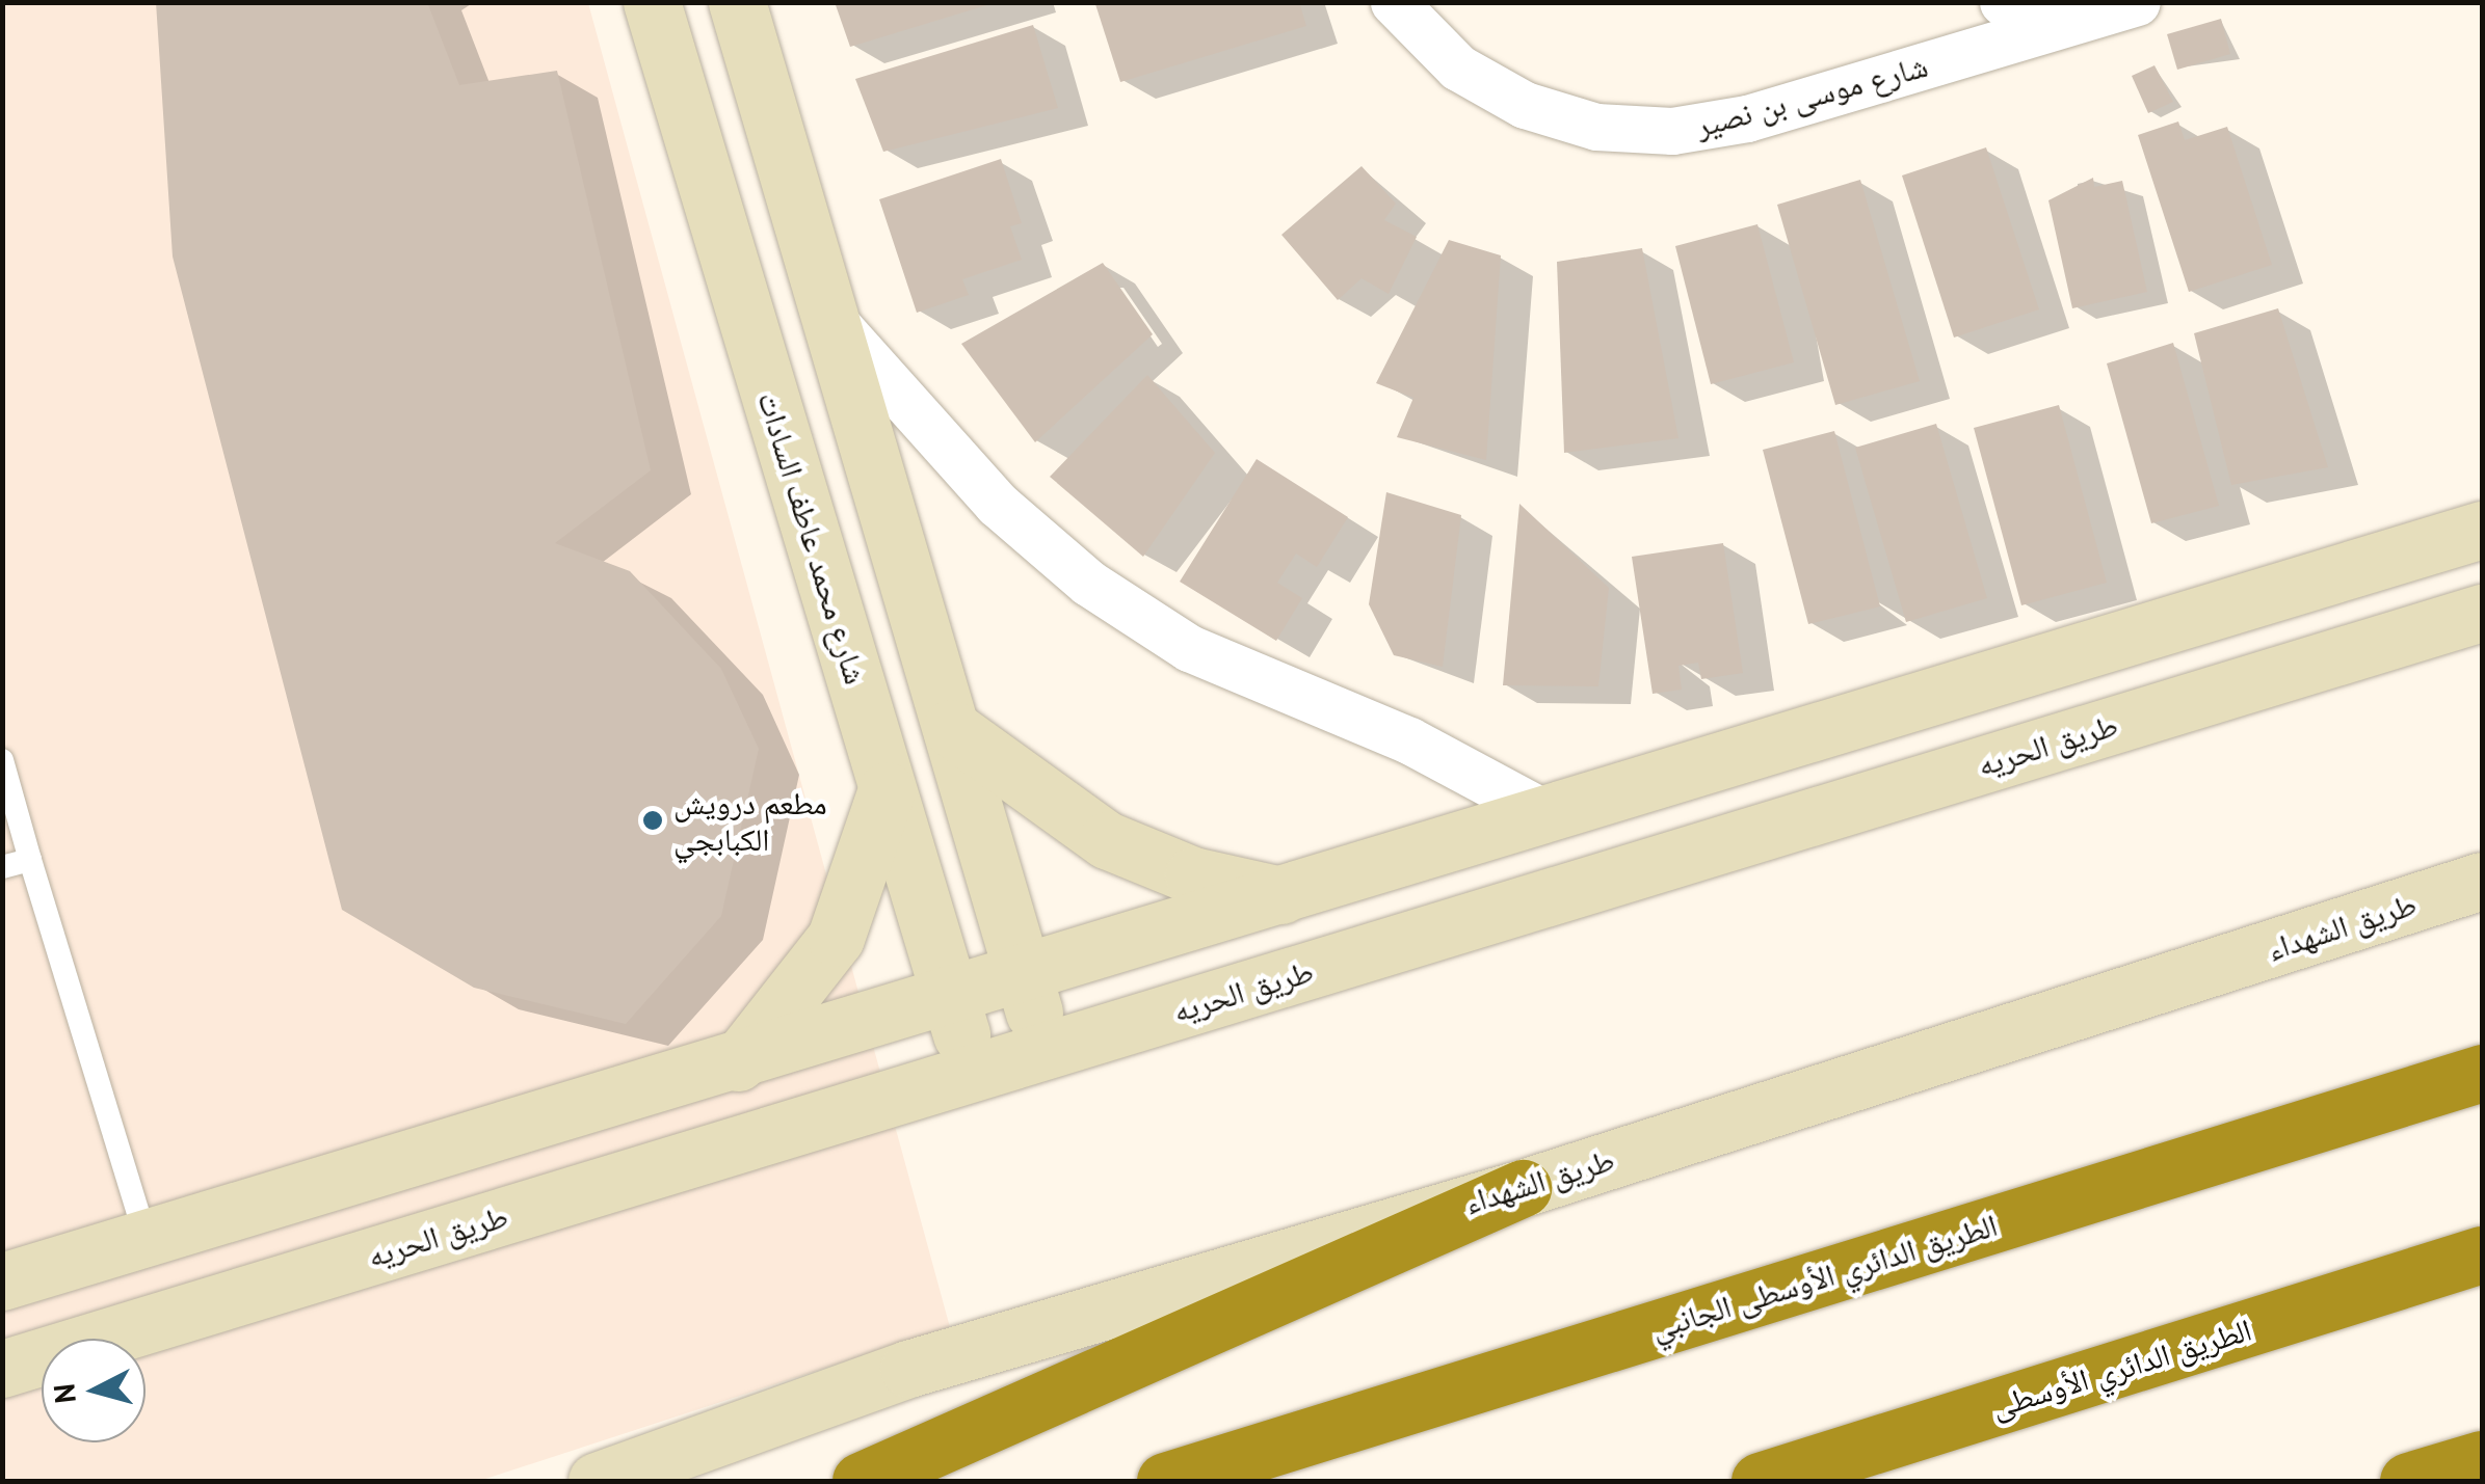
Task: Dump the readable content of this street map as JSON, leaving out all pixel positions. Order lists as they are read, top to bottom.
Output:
{
  "streets": {
    "highway": ["الطريق الدائري الأوسطى الجانبي", "الطريق الدائري الأوسطى"],
    "street": [
      "شارع موسى بن نصير",
      "شارع محمد عاطف السادات",
      "طريق الحريه",
      "طريق الشهداء"
    ]
  },
  "crossings": [
    ["شارع محمد عاطف السادات", "طريق الحريه"]
  ],
  "places": ["مطعم درويش الكبابجي"],
  "north": "left"
}
